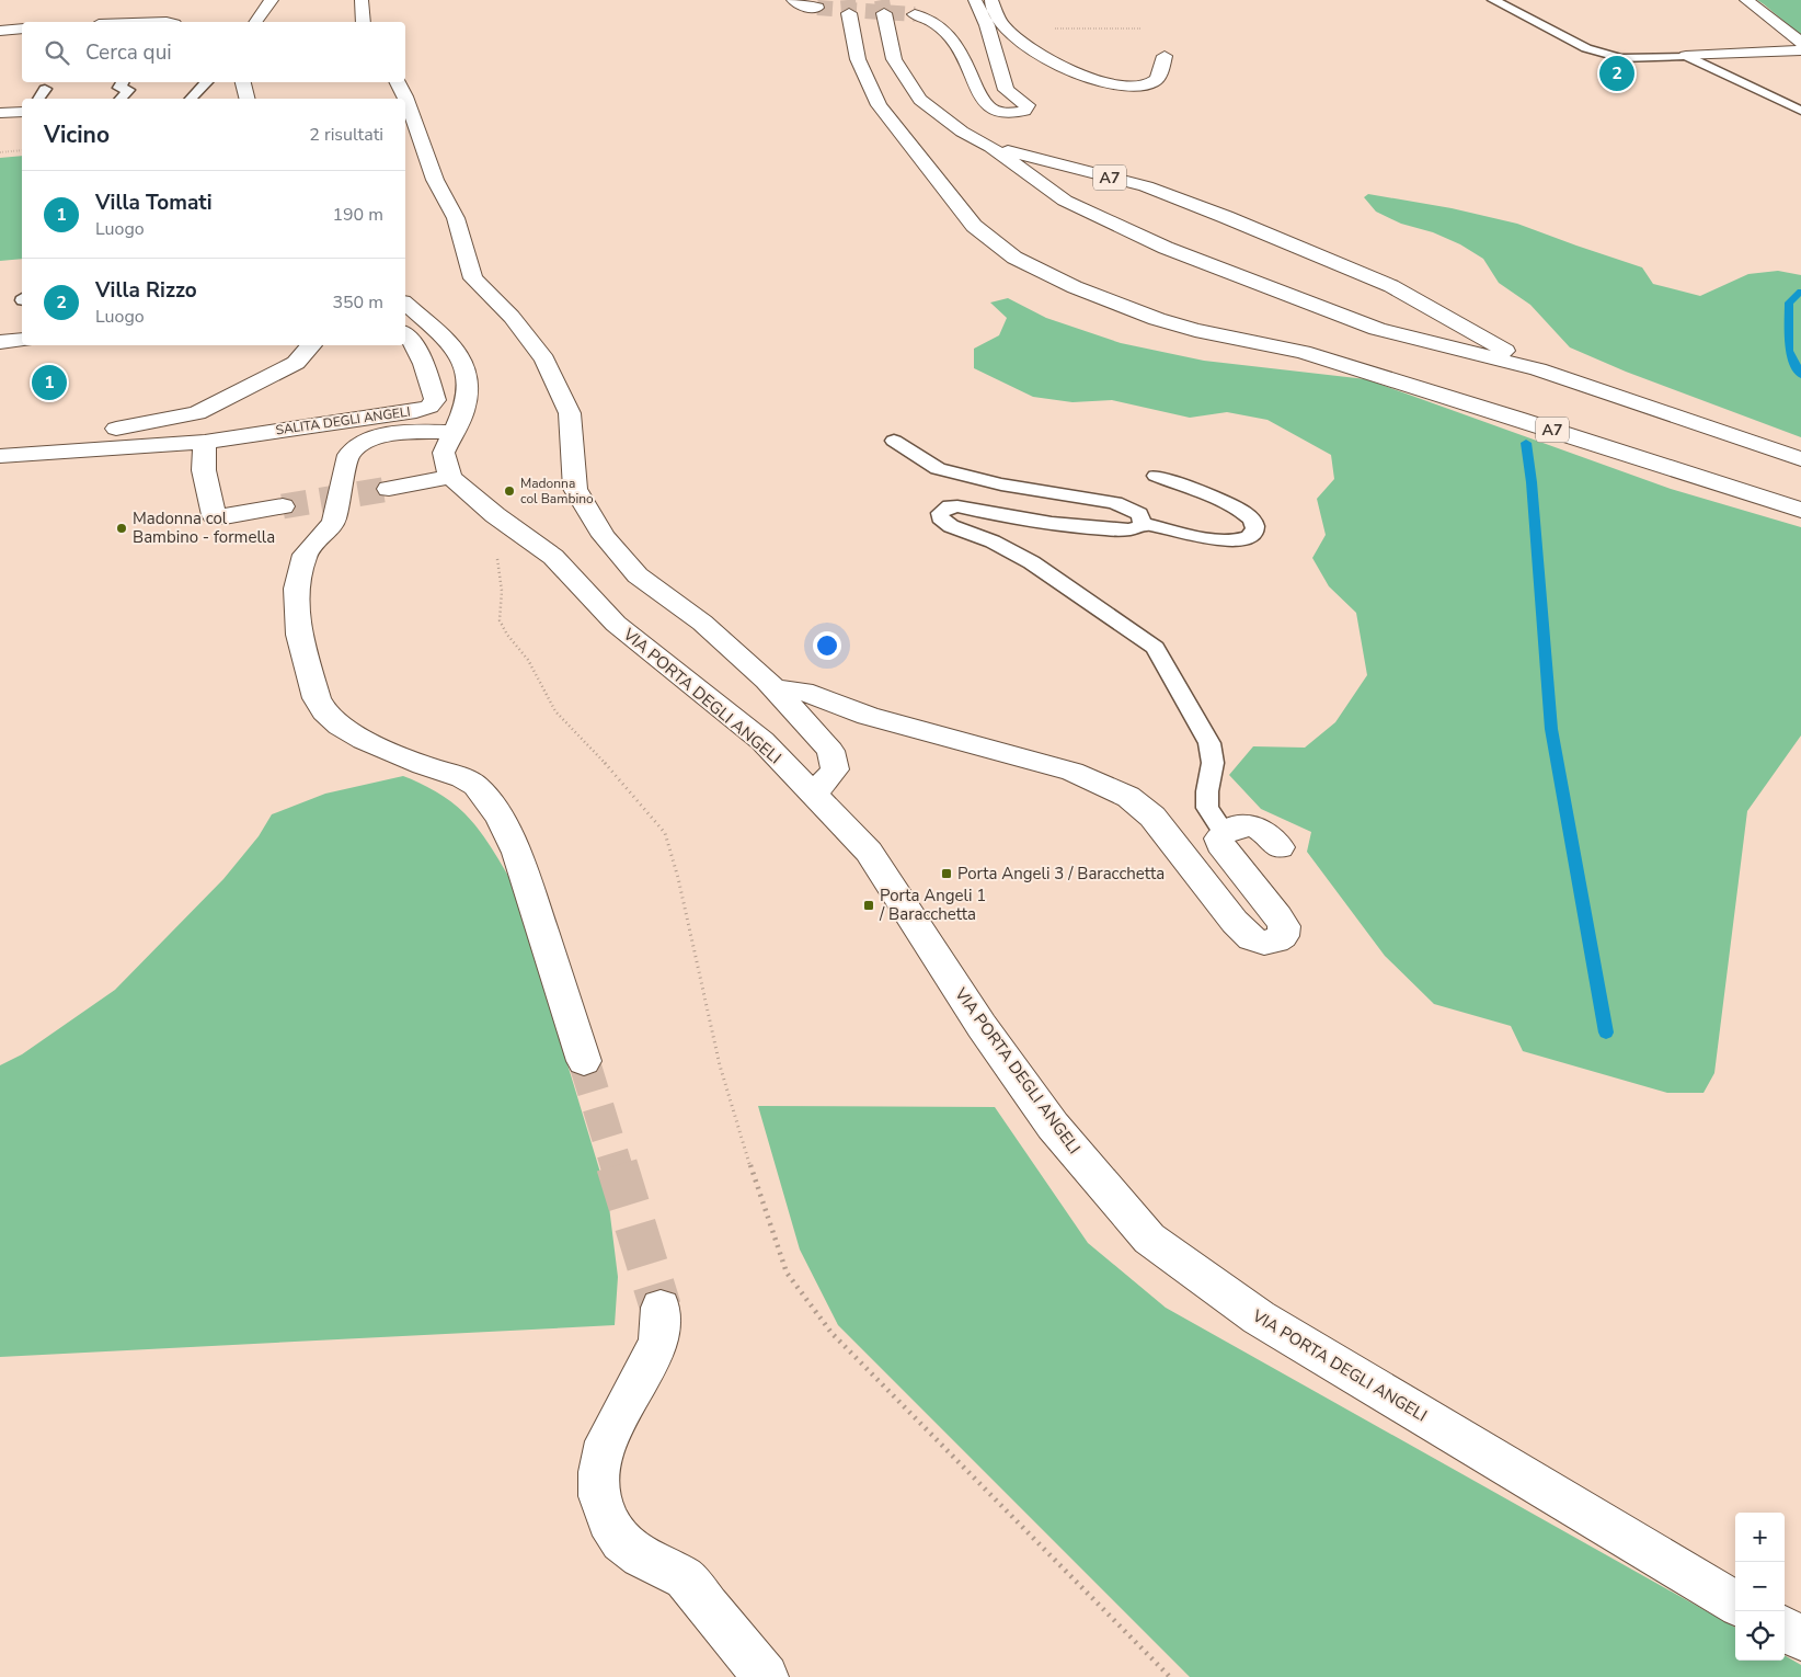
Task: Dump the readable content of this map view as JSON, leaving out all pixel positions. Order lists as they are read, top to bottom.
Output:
{
  "streets": {
    "main road": ["A7", "SALITA DEGLI ANGELI", "VIA PORTA DEGLI ANGELI"]
  },
  "places": {
    "other": ["Madonna col Bambino", "Madonna col Bambino - formella"],
    "transit": ["Porta Angeli 3 / Baracchetta", "Porta Angeli 1 / Baracchetta"]
  },
  "page": {
    "search": "Cerca qui",
    "pins": ["2", "1"],
    "heading": ["Vicino", "2 risultati"],
    "list": [
      {
        "mark": "1",
        "name": "Villa Tomati",
        "note": "Luogo",
        "value": "190 m"
      },
      {
        "mark": "2",
        "name": "Villa Rizzo",
        "note": "Luogo",
        "value": "350 m"
      }
    ],
    "map_buttons": ["+", "−"]
  }
}
